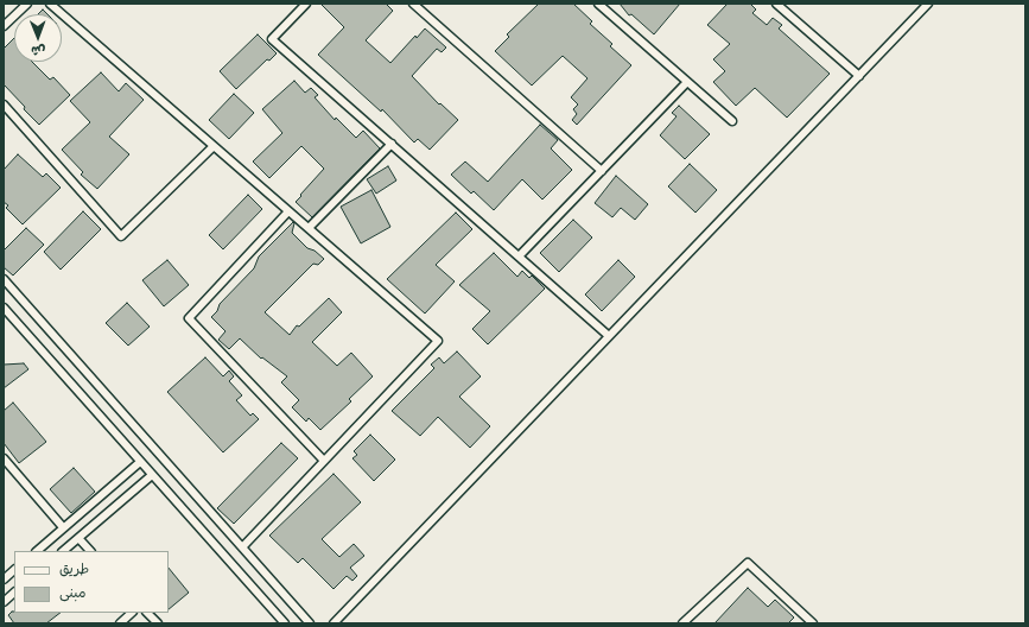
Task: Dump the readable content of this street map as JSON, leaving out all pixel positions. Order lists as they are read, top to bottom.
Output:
{
  "legend": ["طريق", "مبنى"],
  "north": "bottom"
}
